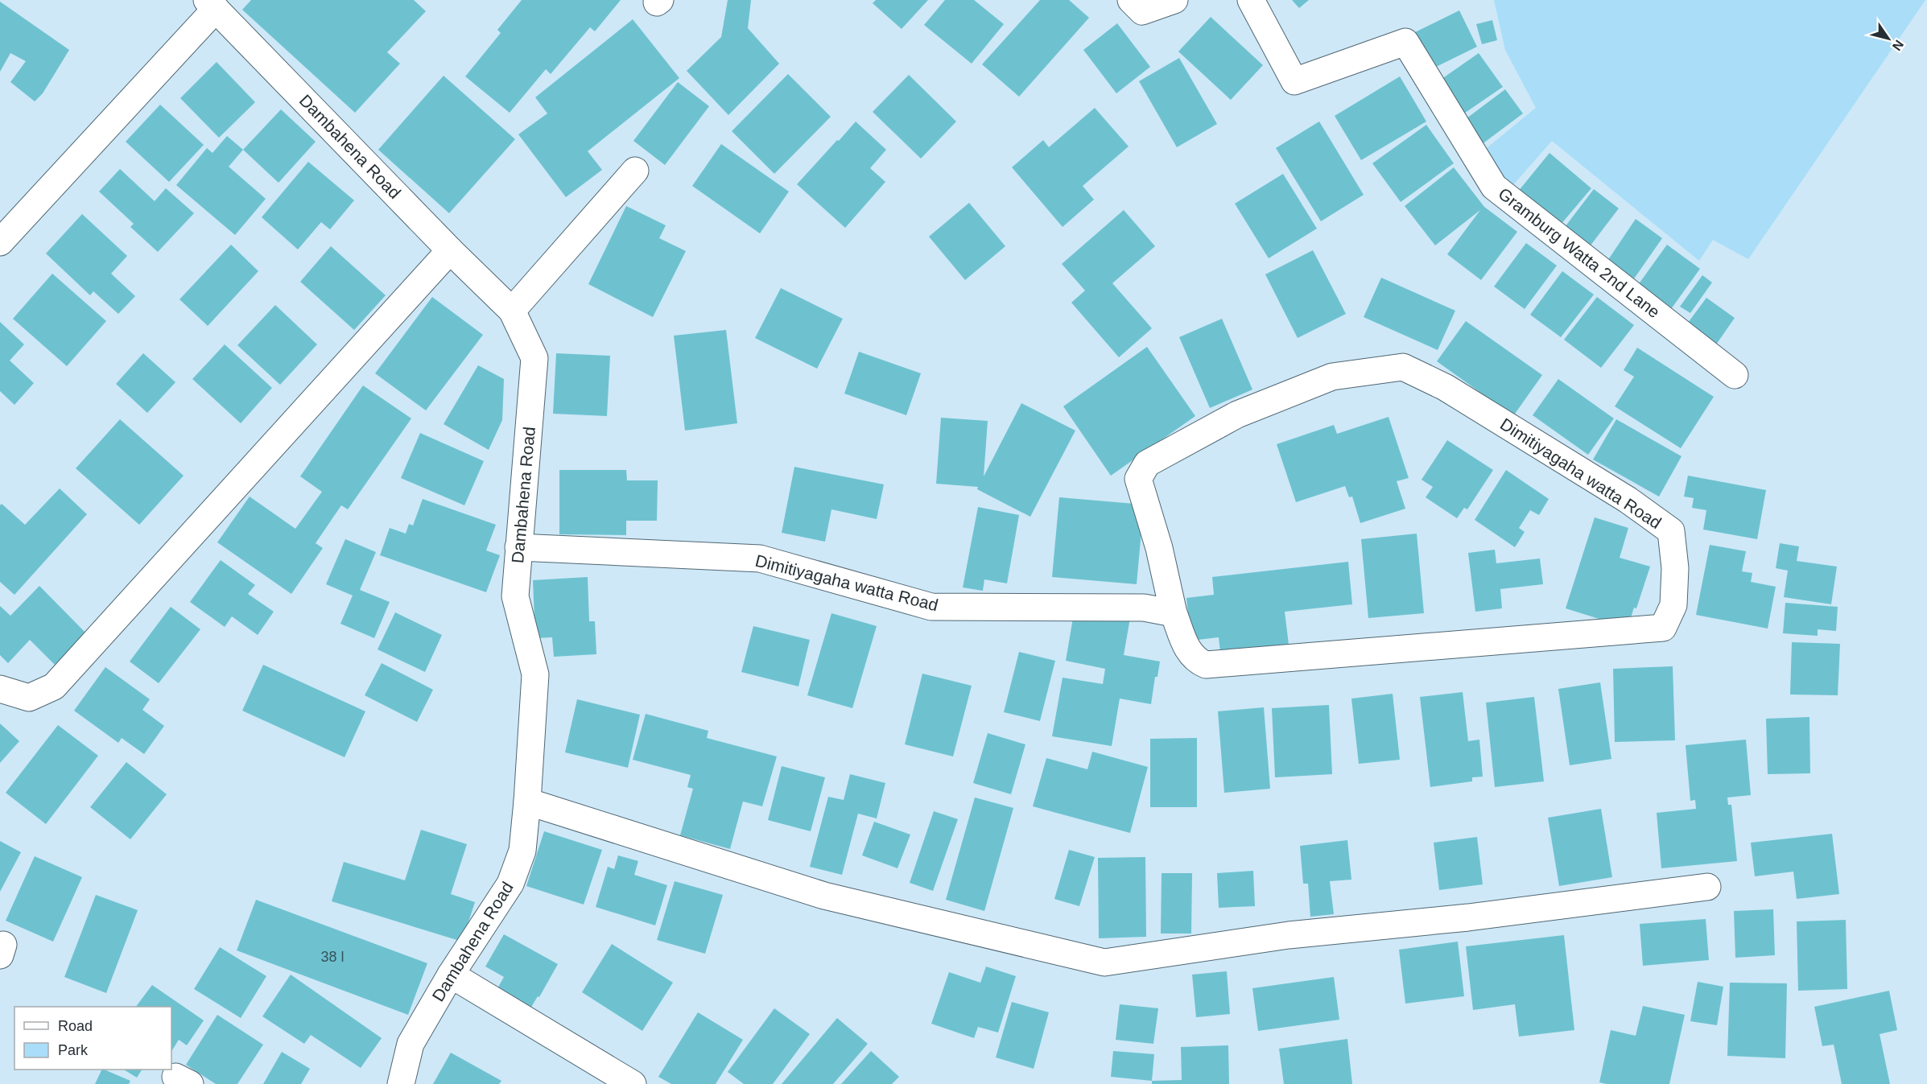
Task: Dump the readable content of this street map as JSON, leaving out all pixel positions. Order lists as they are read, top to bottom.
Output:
{
  "streets": {
    "street": ["Dambahena Road", "Gramburg Watta 2nd Lane", "Dimitiyagaha watta Road"]
  },
  "crossings": [
    ["Dambahena Road", "Dimitiyagaha watta Road"]
  ],
  "house_numbers": ["38 l"],
  "legend": ["Road", "Park"],
  "north": "bottom right"
}
